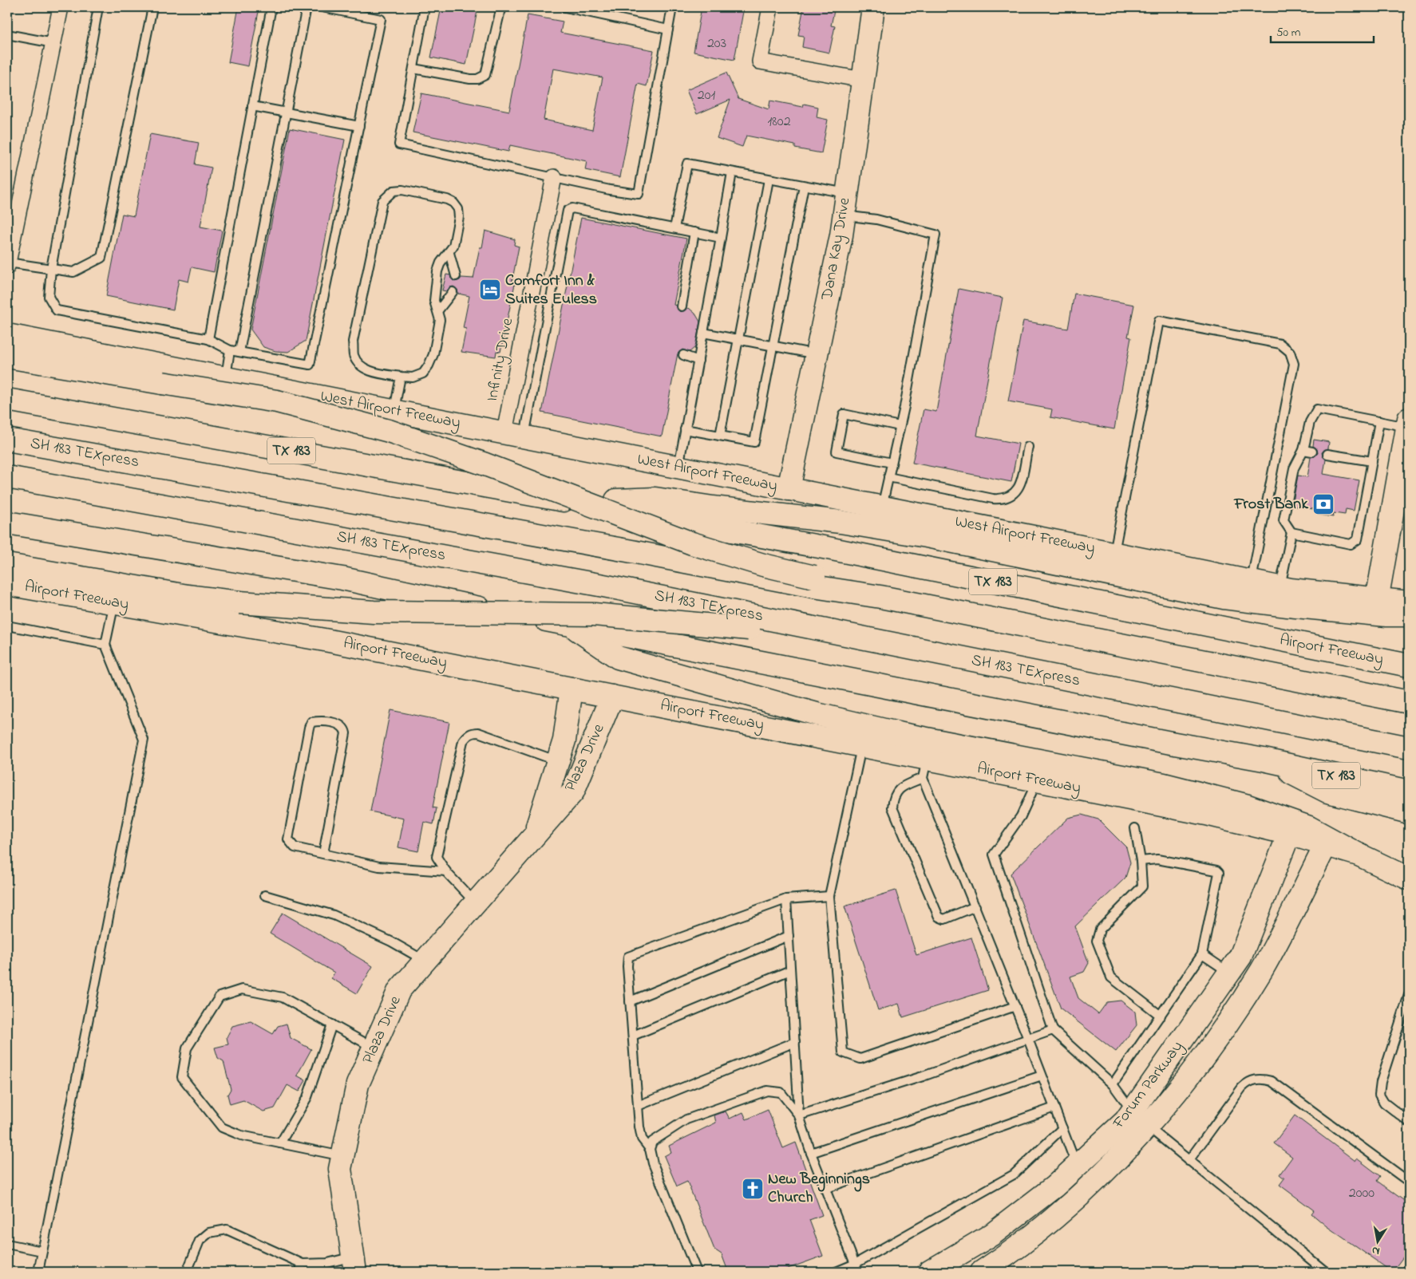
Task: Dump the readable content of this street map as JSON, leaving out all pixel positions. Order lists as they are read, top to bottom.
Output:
{
  "streets": {
    "main road": [
      "Dana Kay Drive",
      "West Airport Freeway",
      "TX 183",
      "SH 183 TEXpress",
      "Airport Freeway",
      "Plaza Drive",
      "Forum Parkway"
    ],
    "street": ["Infinity Drive"]
  },
  "crossings": [
    ["Dana Kay Drive", "West Airport Freeway"],
    ["Infinity Drive", "West Airport Freeway"],
    ["Airport Freeway", "Plaza Drive"],
    ["Airport Freeway", "Forum Parkway"]
  ],
  "places": {
    "hotel": ["Comfort Inn & Suites Euless"],
    "bank": ["Frost Bank"],
    "church": ["New Beginnings Church"]
  },
  "house_numbers": [
    "203",
    "201",
    "1802",
    "2000"
  ],
  "scale_bar": "50 m",
  "north": "bottom"
}
